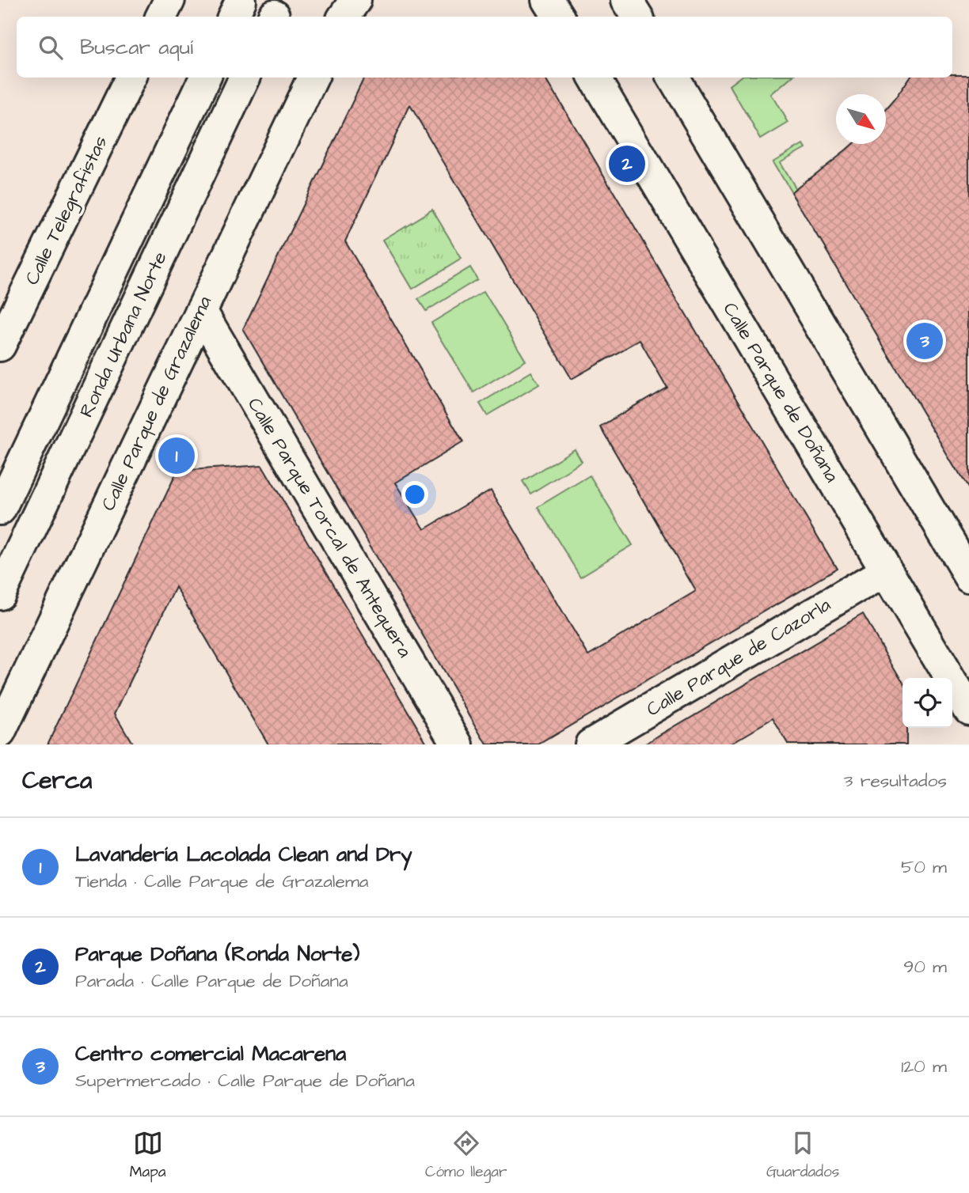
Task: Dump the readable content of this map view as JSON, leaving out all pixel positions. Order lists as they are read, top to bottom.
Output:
{
  "streets": {
    "street": [
      "Calle Telegrafistas",
      "Ronda Urbana Norte",
      "Calle Parque de Doñana",
      "Calle Parque de Grazalema",
      "Calle Parque Torcal de Antequera",
      "Calle Parque de Cazorla"
    ]
  },
  "crossings": [
    ["Calle Parque de Doñana", "Calle Parque de Cazorla"],
    ["Calle Parque de Grazalema", "Calle Parque Torcal de Antequera"]
  ],
  "north": "bottom right",
  "page": {
    "search": "Buscar aquí",
    "pins": ["2", "3", "1"],
    "heading": ["Cerca", "3 resultados"],
    "list": [
      {
        "mark": "1",
        "name": "Lavandería Lacolada Clean and Dry",
        "note": "Tienda · Calle Parque de Grazalema",
        "value": "50 m"
      },
      {
        "mark": "2",
        "name": "Parque Doñana (Ronda Norte)",
        "note": "Parada · Calle Parque de Doñana",
        "value": "90 m"
      },
      {
        "mark": "3",
        "name": "Centro comercial Macarena",
        "note": "Supermercado · Calle Parque de Doñana",
        "value": "120 m"
      }
    ],
    "nav": ["Mapa", "Cómo llegar", "Guardados"]
  }
}
